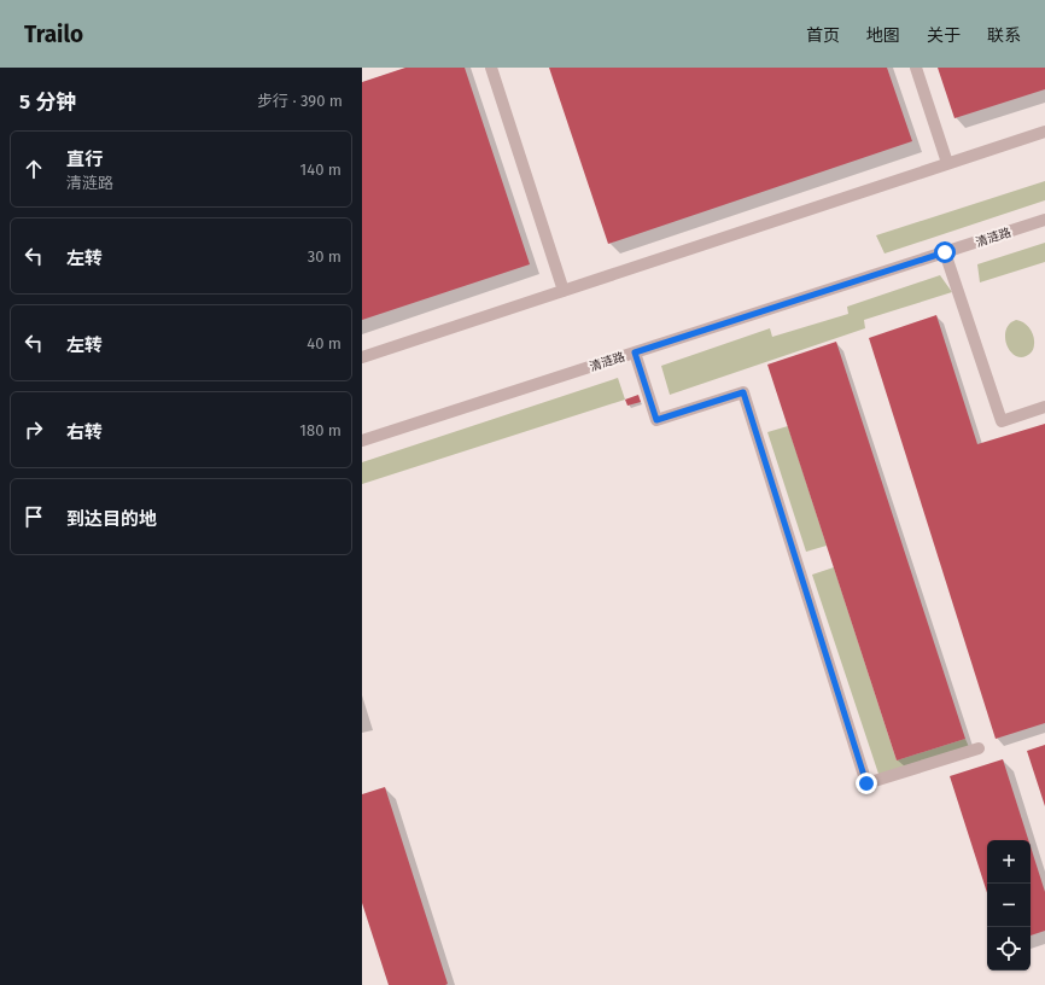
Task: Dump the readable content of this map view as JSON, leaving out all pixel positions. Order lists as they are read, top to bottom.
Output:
{
  "streets": {
    "street": ["清涟路"]
  },
  "page": {
    "header": "Trailo",
    "nav": [
      "首页",
      "地图",
      "关于",
      "联系"
    ],
    "heading": ["5 分钟", "步行 · 390 m"],
    "list": [
      ["直行", "清涟路", "140 m"],
      ["左转", "30 m"],
      ["左转", "40 m"],
      ["右转", "180 m"],
      "到达目的地"
    ],
    "map_buttons": ["+", "−"]
  }
}
